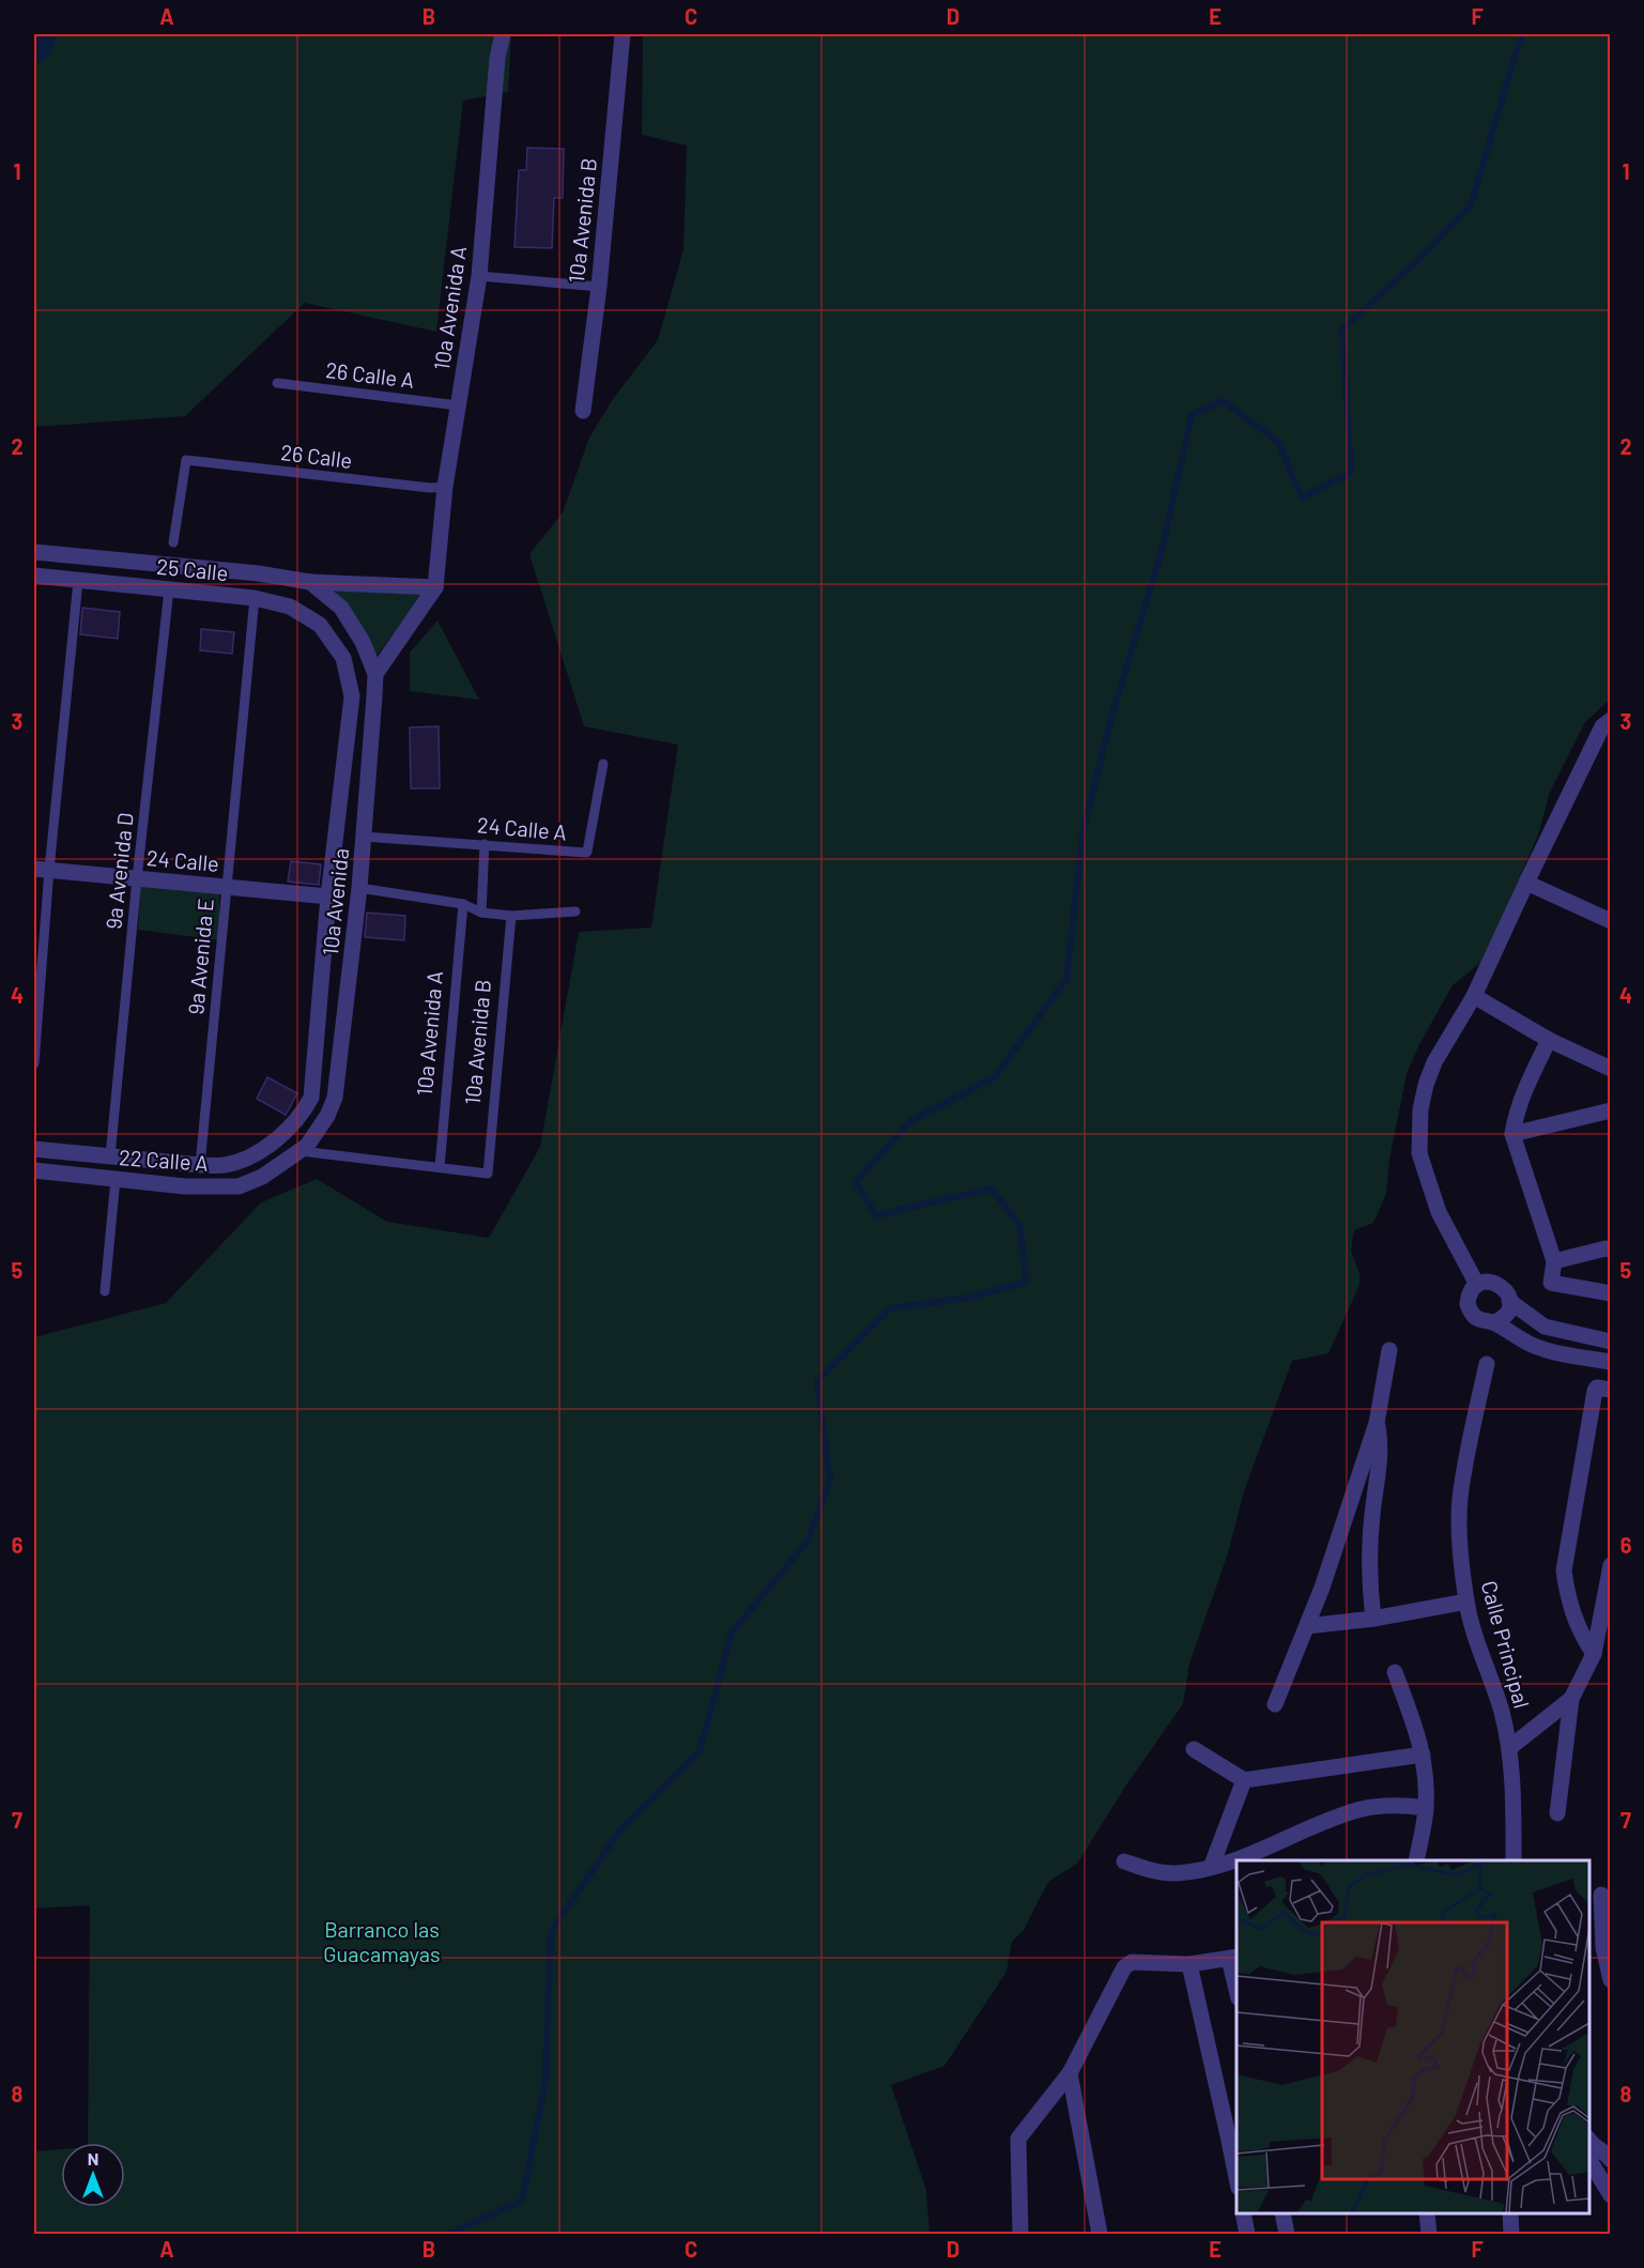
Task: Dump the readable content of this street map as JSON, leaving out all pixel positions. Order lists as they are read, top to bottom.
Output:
{
  "streets": {
    "street": [
      "10a Avenida B",
      "10a Avenida A",
      "25 Calle",
      "24 Calle",
      "10a Avenida",
      "22 Calle A",
      "Calle Principal"
    ],
    "lane": [
      "26 Calle A",
      "26 Calle",
      "24 Calle A",
      "9a Avenida D",
      "9a Avenida E"
    ]
  },
  "crossings": [
    ["10a Avenida B", "10a Avenida A"],
    ["10a Avenida A", "26 Calle A"],
    ["10a Avenida A", "26 Calle"],
    ["10a Avenida A", "25 Calle"],
    ["25 Calle", "9a Avenida D"],
    ["25 Calle", "10a Avenida"],
    ["25 Calle", "9a Avenida E"],
    ["24 Calle A", "10a Avenida"],
    ["24 Calle", "9a Avenida D"],
    ["24 Calle", "10a Avenida"],
    ["24 Calle", "9a Avenida E"],
    ["9a Avenida D", "22 Calle A"],
    ["10a Avenida", "22 Calle A"],
    ["9a Avenida E", "22 Calle A"]
  ],
  "parks": ["Barranco las Guacamayas"],
  "north": "top",
  "grid": {
    "columns": [
      "A",
      "B",
      "C",
      "D",
      "E",
      "F"
    ],
    "rows": [
      "1",
      "2",
      "3",
      "4",
      "5",
      "6",
      "7",
      "8"
    ]
  }
}
